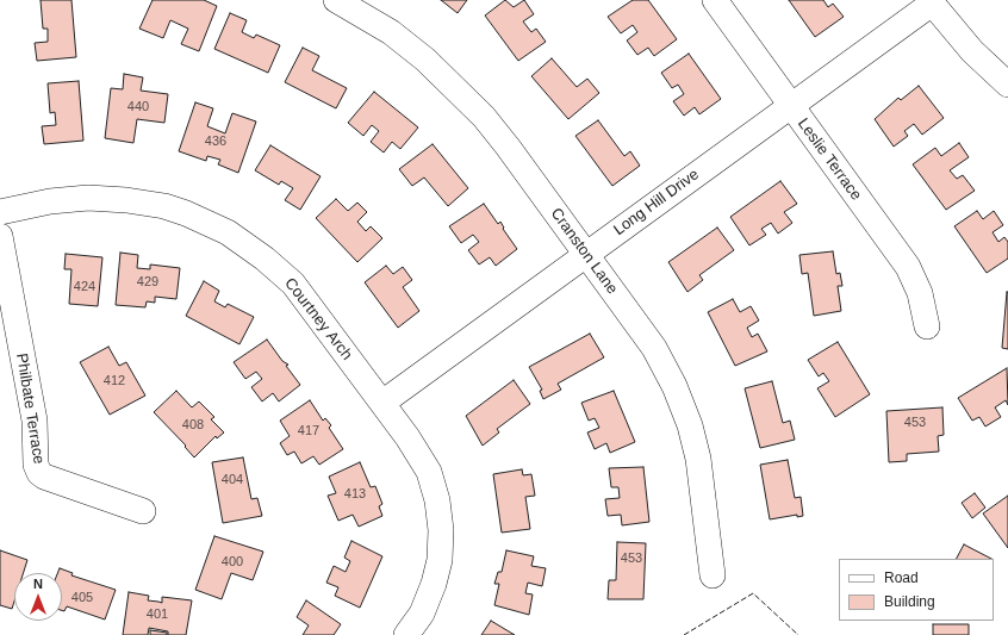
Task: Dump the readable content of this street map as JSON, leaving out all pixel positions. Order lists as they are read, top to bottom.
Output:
{
  "streets": {
    "street": [
      "Leslie Terrace",
      "Long Hill Drive",
      "Cranston Lane",
      "Courtney Arch",
      "Philbate Terrace"
    ]
  },
  "crossings": [
    ["Leslie Terrace", "Long Hill Drive"],
    ["Long Hill Drive", "Cranston Lane"],
    ["Long Hill Drive", "Courtney Arch"]
  ],
  "house_numbers": [
    "440",
    "436",
    "429",
    "424",
    "412",
    "453",
    "408",
    "417",
    "404",
    "413",
    "453",
    "400",
    "405",
    "401"
  ],
  "legend": ["Road", "Building"],
  "north": "top"
}
